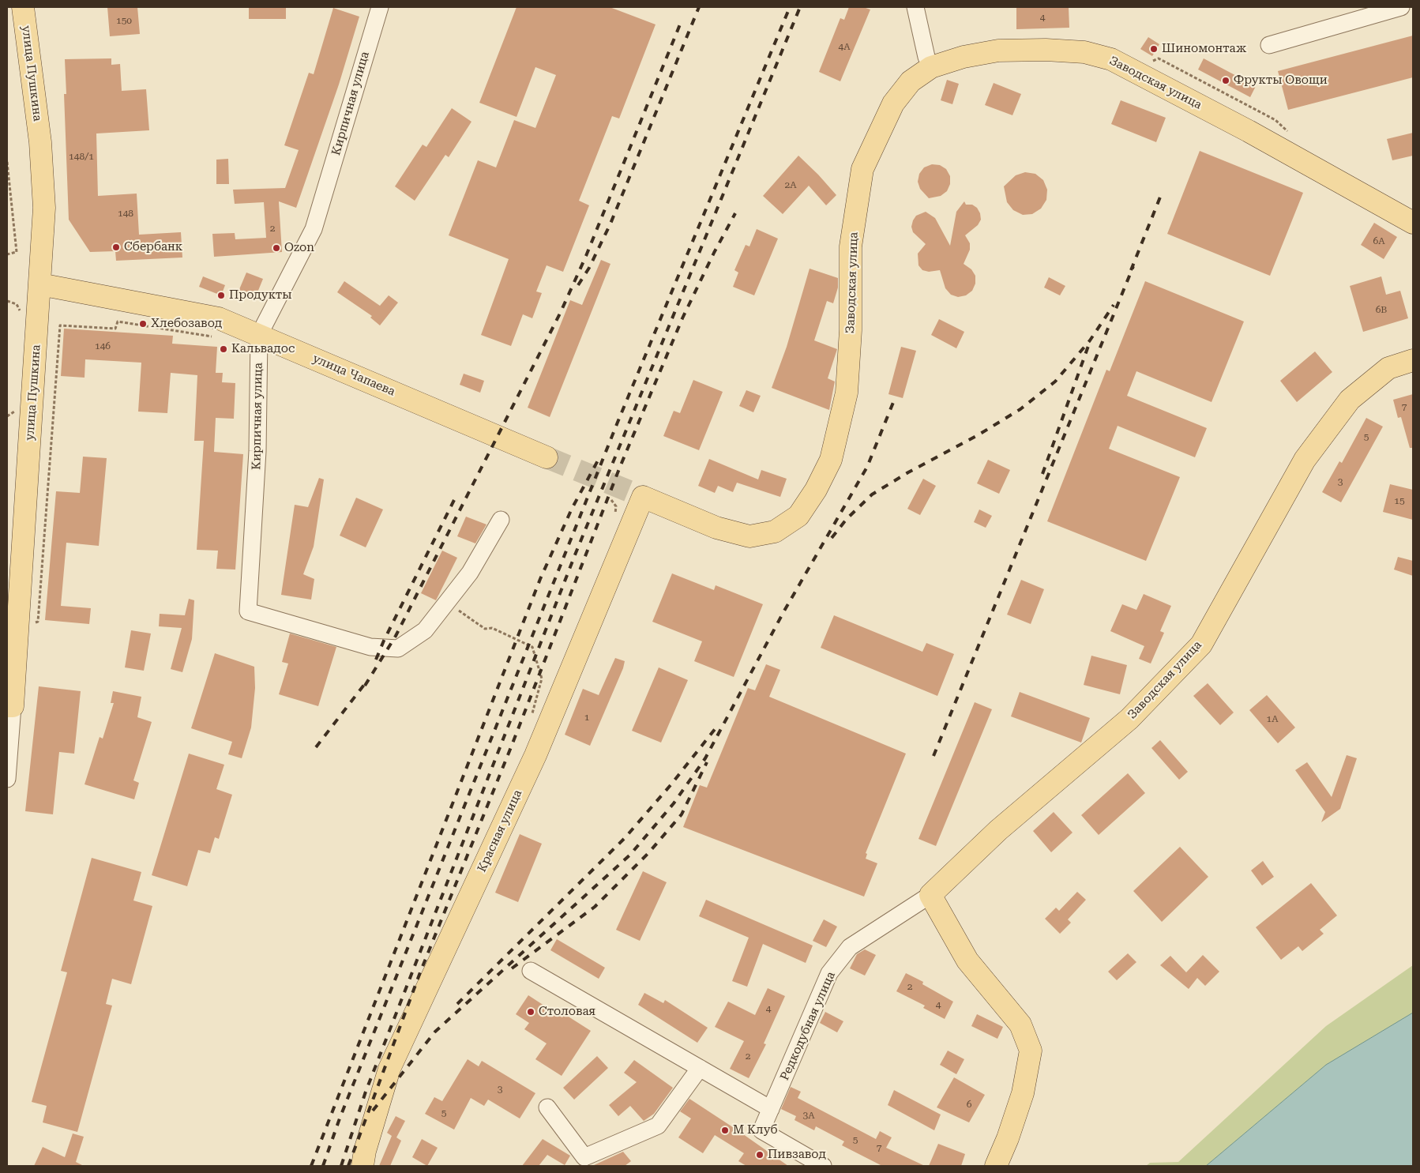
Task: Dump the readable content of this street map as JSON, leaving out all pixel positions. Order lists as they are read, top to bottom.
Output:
{
  "streets": {
    "main road": [
      "улица Пушкина",
      "Заводская улица",
      "улица Чапаева",
      "Красная улица"
    ],
    "street": ["Кирпичная улица", "Редкодубная улица"]
  },
  "crossings": [
    ["улица Пушкина", "улица Чапаева"],
    ["Заводская улица", "Красная улица"],
    ["Заводская улица", "Редкодубная улица"],
    ["Кирпичная улица", "улица Чапаева"]
  ],
  "places": [
    "Шиномонтаж",
    "Фрукты Овощи",
    "Сбербанк",
    "Ozon",
    "Продукты",
    "Хлебозавод",
    "Кальвадос",
    "Столовая",
    "М Клуб",
    "Пивзавод"
  ],
  "house_numbers": [
    "4",
    "150",
    "4А",
    "148/1",
    "2А",
    "148",
    "2",
    "6А",
    "6В",
    "146",
    "7",
    "5",
    "3",
    "15",
    "1",
    "1А",
    "2",
    "4",
    "4",
    "2",
    "3",
    "6",
    "5",
    "3А",
    "5",
    "7"
  ]
}
